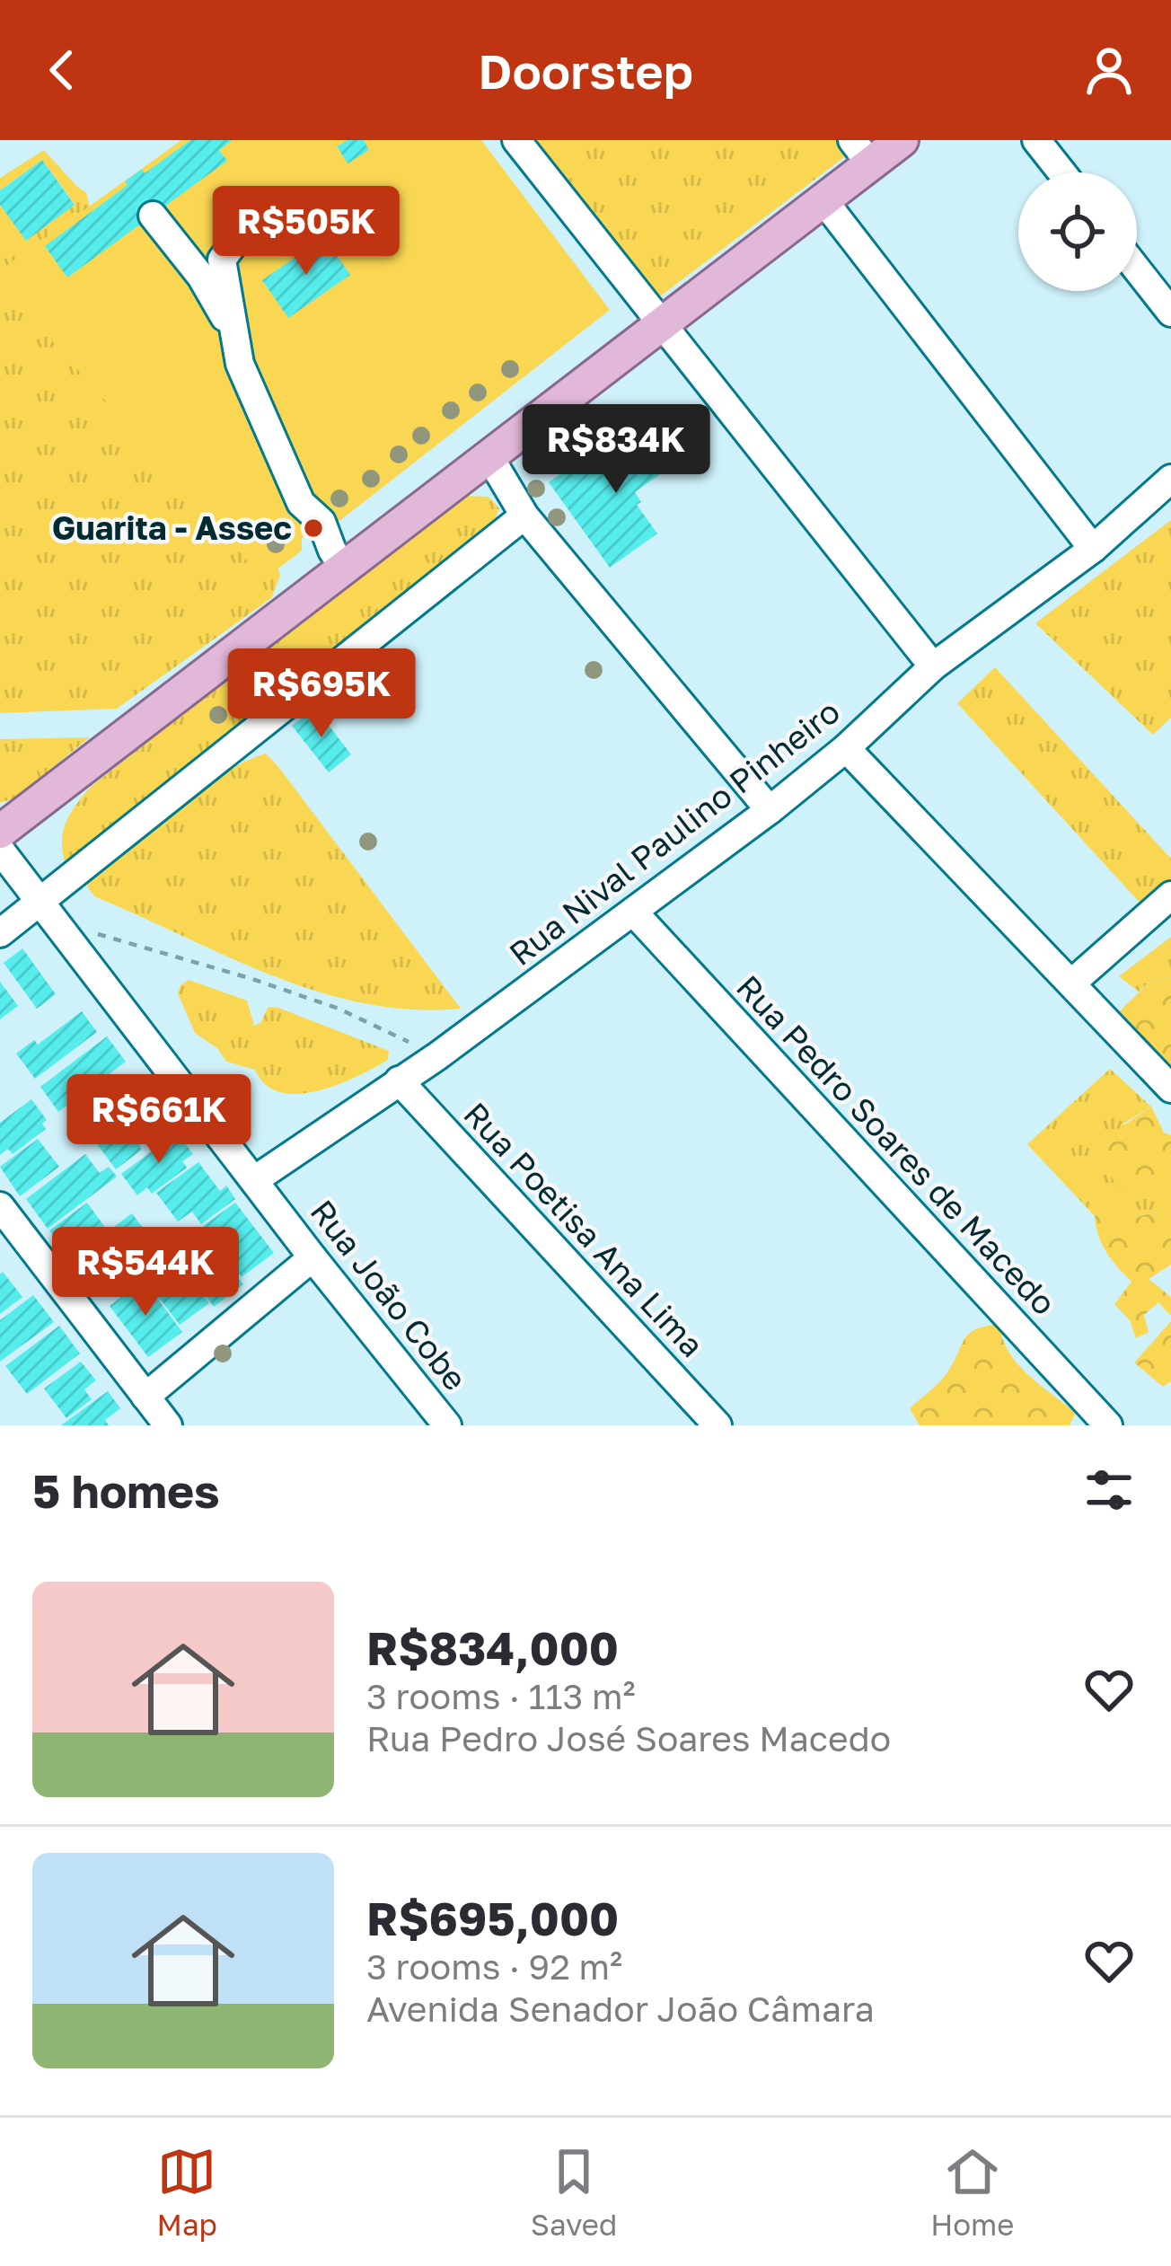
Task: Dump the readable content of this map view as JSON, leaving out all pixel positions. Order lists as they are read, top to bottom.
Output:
{
  "streets": {
    "street": [
      "Rua Nival Paulino Pinheiro",
      "Rua Pedro Soares de Macedo",
      "Rua Poetisa Ana Lima",
      "Rua João Cobe"
    ]
  },
  "crossings": [
    ["Rua Nival Paulino Pinheiro", "Rua Pedro Soares de Macedo"],
    ["Rua Nival Paulino Pinheiro", "Rua Poetisa Ana Lima"],
    ["Rua Nival Paulino Pinheiro", "Rua João Cobe"]
  ],
  "places": ["Guarita - Assec"],
  "page": {
    "header": "Doorstep",
    "price": [
      "R$505K",
      "R$834K",
      "R$695K",
      "R$661K",
      "R$544K"
    ],
    "heading": "5 homes",
    "list": [
      {
        "name": "R$834,000",
        "note": "3 rooms · 113 m² · Rua Pedro José Soares Macedo"
      },
      {
        "name": "R$695,000",
        "note": "3 rooms · 92 m² · Avenida Senador João Câmara"
      }
    ],
    "tabs": ["Map", "Saved", "Home"]
  }
}
